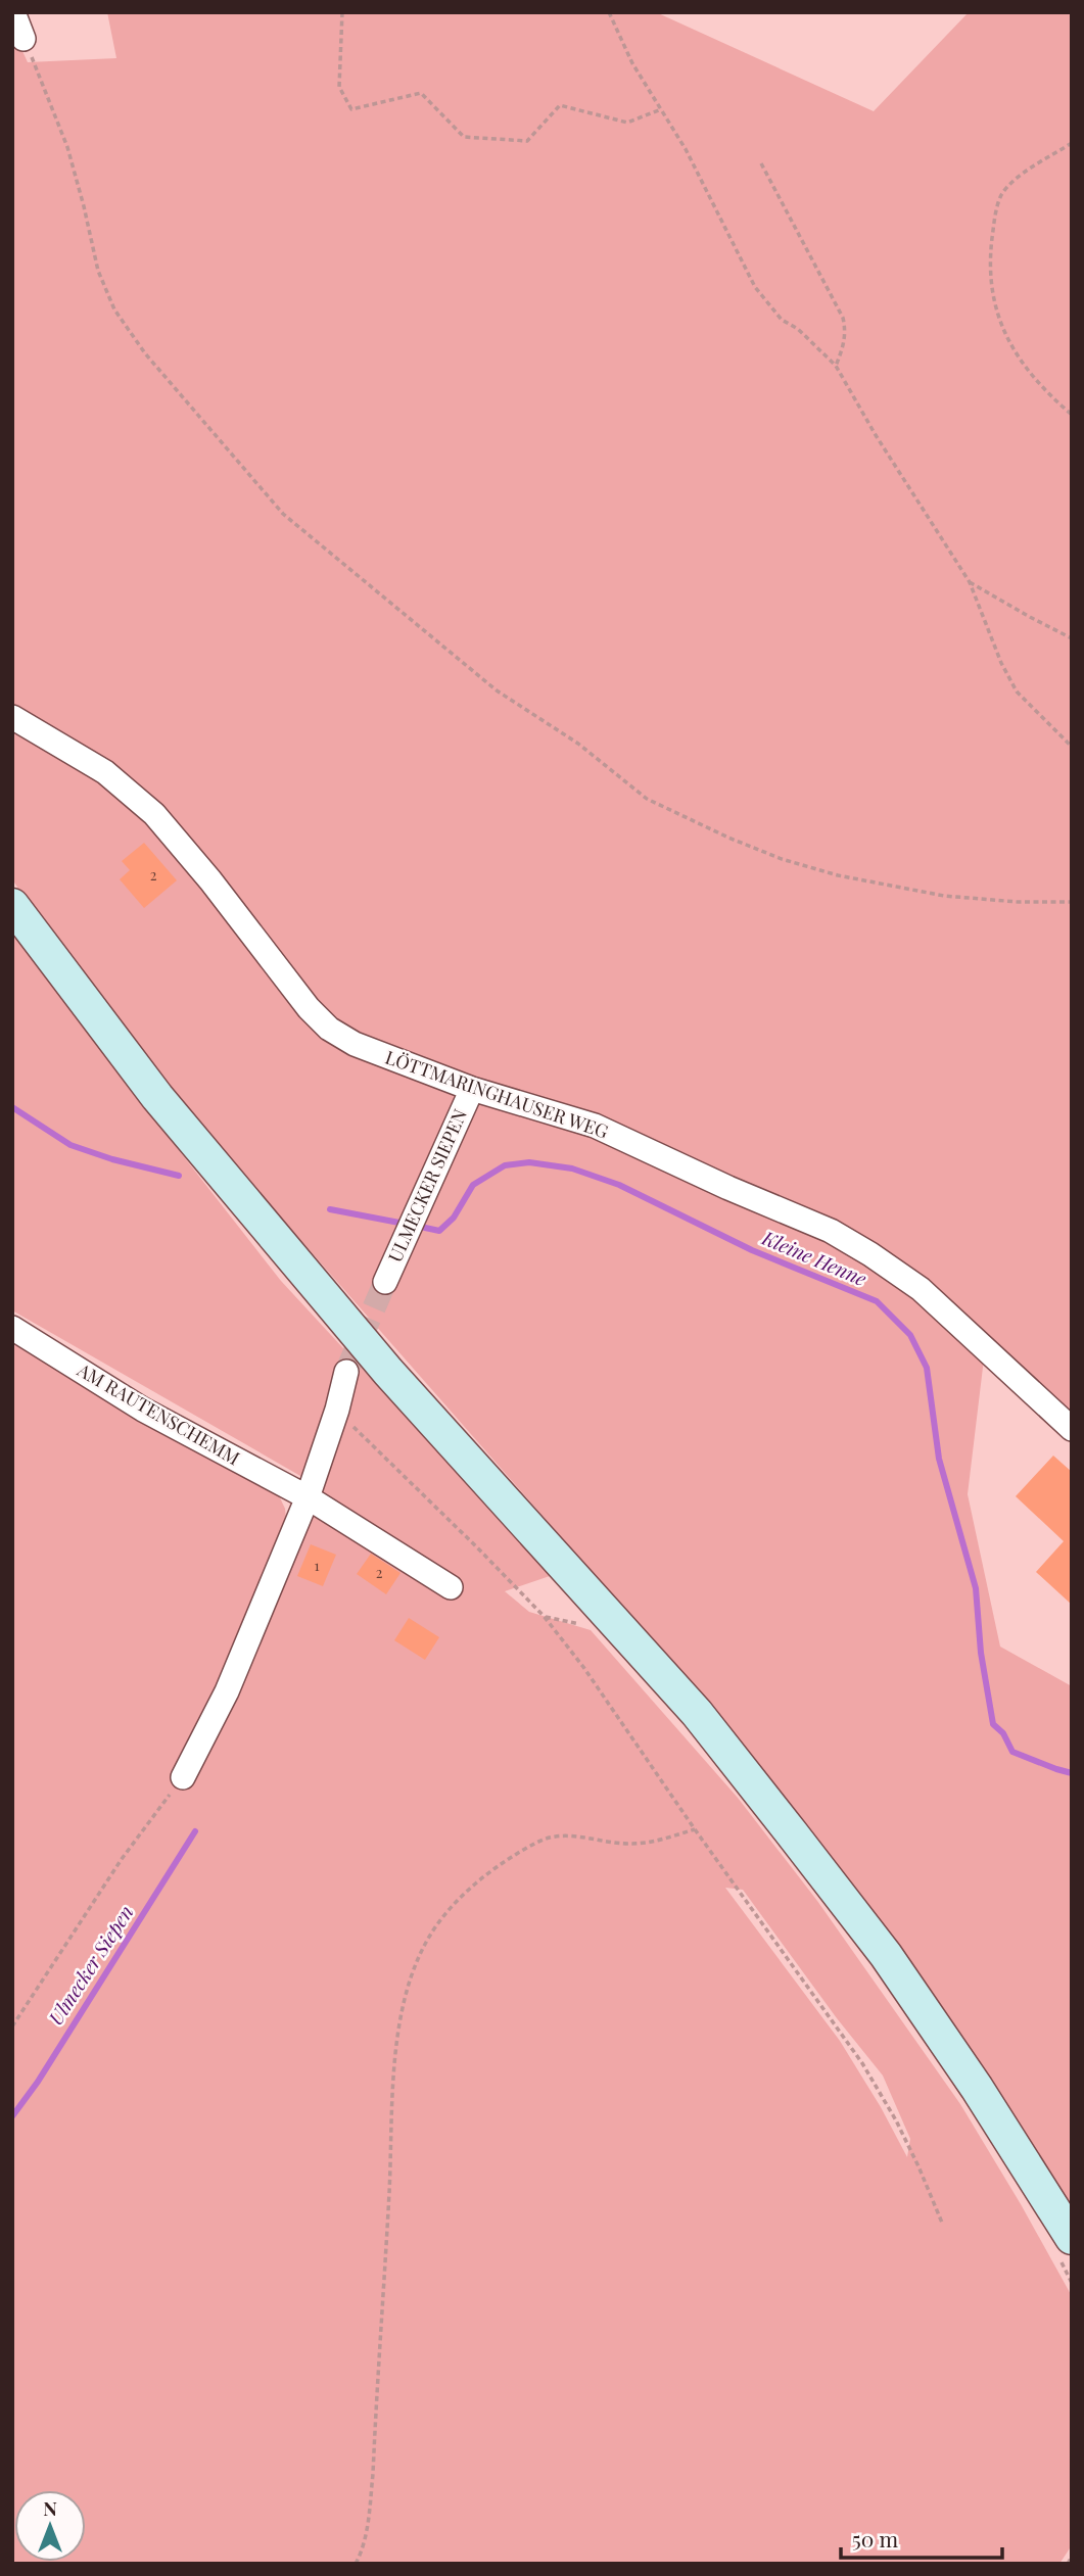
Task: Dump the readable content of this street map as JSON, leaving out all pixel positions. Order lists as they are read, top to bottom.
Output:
{
  "streets": {
    "street": ["LÖTTMARINGHAUSER WEG", "ULMECKER SIEPEN", "AM RAUTENSCHEMM"]
  },
  "crossings": [
    ["LÖTTMARINGHAUSER WEG", "ULMECKER SIEPEN"]
  ],
  "water": ["Kleine Henne", "Ulmecker Siepen"],
  "house_numbers": ["2", "1", "2"],
  "scale_bar": "50 m",
  "north": "top"
}
